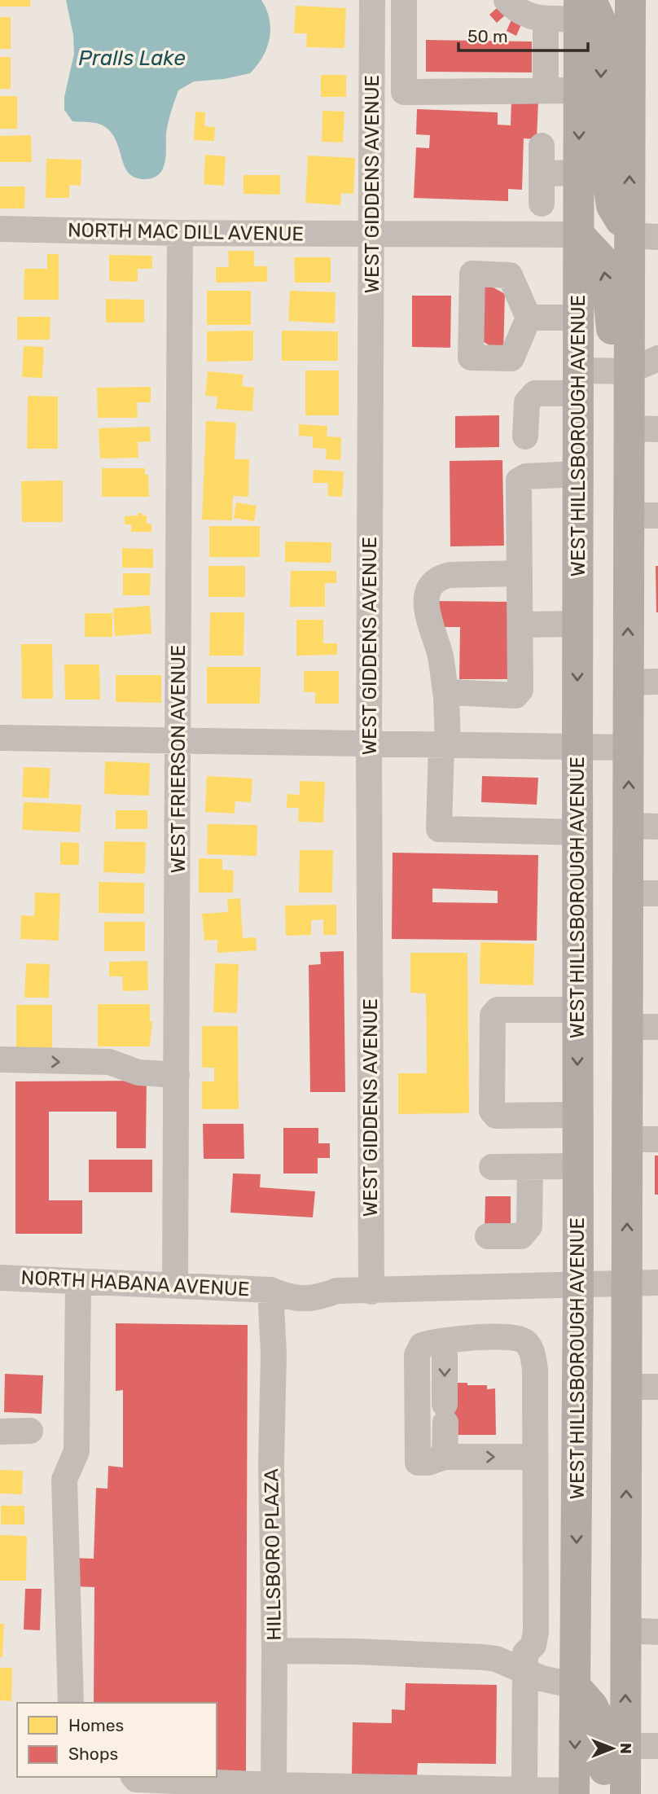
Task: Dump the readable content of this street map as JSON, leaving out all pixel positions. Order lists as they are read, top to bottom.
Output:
{
  "streets": {
    "main road": ["WEST HILLSBOROUGH AVENUE"],
    "street": [
      "WEST GIDDENS AVENUE",
      "NORTH MAC DILL AVENUE",
      "WEST FRIERSON AVENUE",
      "NORTH HABANA AVENUE",
      "HILLSBORO PLAZA"
    ]
  },
  "crossings": [
    ["WEST GIDDENS AVENUE", "NORTH MAC DILL AVENUE"],
    ["WEST GIDDENS AVENUE", "NORTH HABANA AVENUE"],
    ["NORTH MAC DILL AVENUE", "WEST HILLSBOROUGH AVENUE"],
    ["NORTH MAC DILL AVENUE", "WEST FRIERSON AVENUE"],
    ["WEST HILLSBOROUGH AVENUE", "NORTH HABANA AVENUE"],
    ["WEST HILLSBOROUGH AVENUE", "HILLSBORO PLAZA"],
    ["WEST FRIERSON AVENUE", "NORTH HABANA AVENUE"],
    ["NORTH HABANA AVENUE", "HILLSBORO PLAZA"]
  ],
  "water": ["Pralls Lake"],
  "legend": ["Homes", "Shops"],
  "scale_bar": "50 m",
  "north": "right"
}
